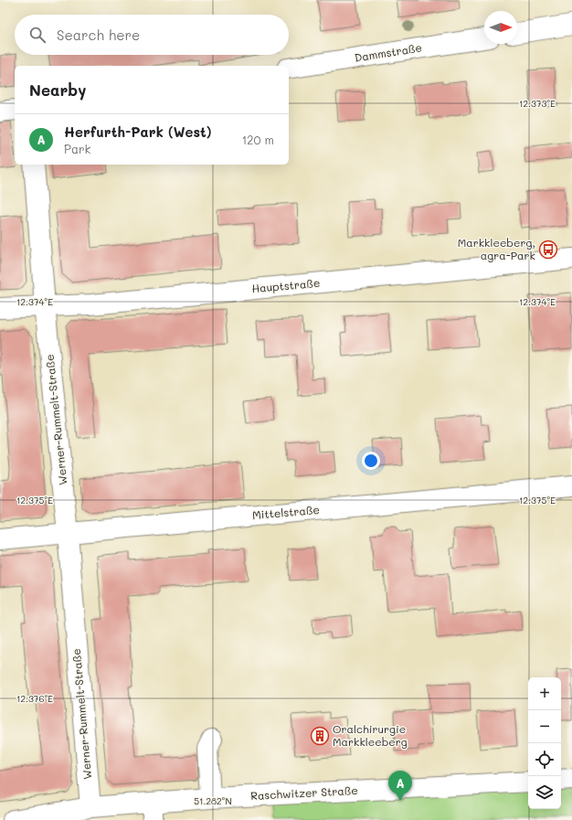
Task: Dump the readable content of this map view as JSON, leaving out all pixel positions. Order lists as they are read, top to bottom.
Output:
{
  "streets": {
    "street": [
      "Dammstraße",
      "Hauptstraße",
      "Werner-Rummelt-Straße",
      "Mittelstraße",
      "Raschwitzer Straße"
    ]
  },
  "crossings": [
    ["Hauptstraße", "Werner-Rummelt-Straße"],
    ["Werner-Rummelt-Straße", "Mittelstraße"],
    ["Werner-Rummelt-Straße", "Raschwitzer Straße"]
  ],
  "places": {
    "bus stop": ["Markkleeberg, agra-Park"],
    "building": ["Oralchirurgie Markkleeberg"]
  },
  "north": "right",
  "page": {
    "search": "Search here",
    "heading": "Nearby",
    "list": [
      {
        "mark": "A",
        "name": "Herfurth-Park (West)",
        "note": "Park",
        "value": "120 m"
      }
    ],
    "map_buttons": ["+", "−"],
    "pins": "A"
  },
  "coordinates": [
    "12.373°E",
    "12.374°E",
    "12.375°E",
    "12.376°E",
    "51.282°N"
  ]
}
